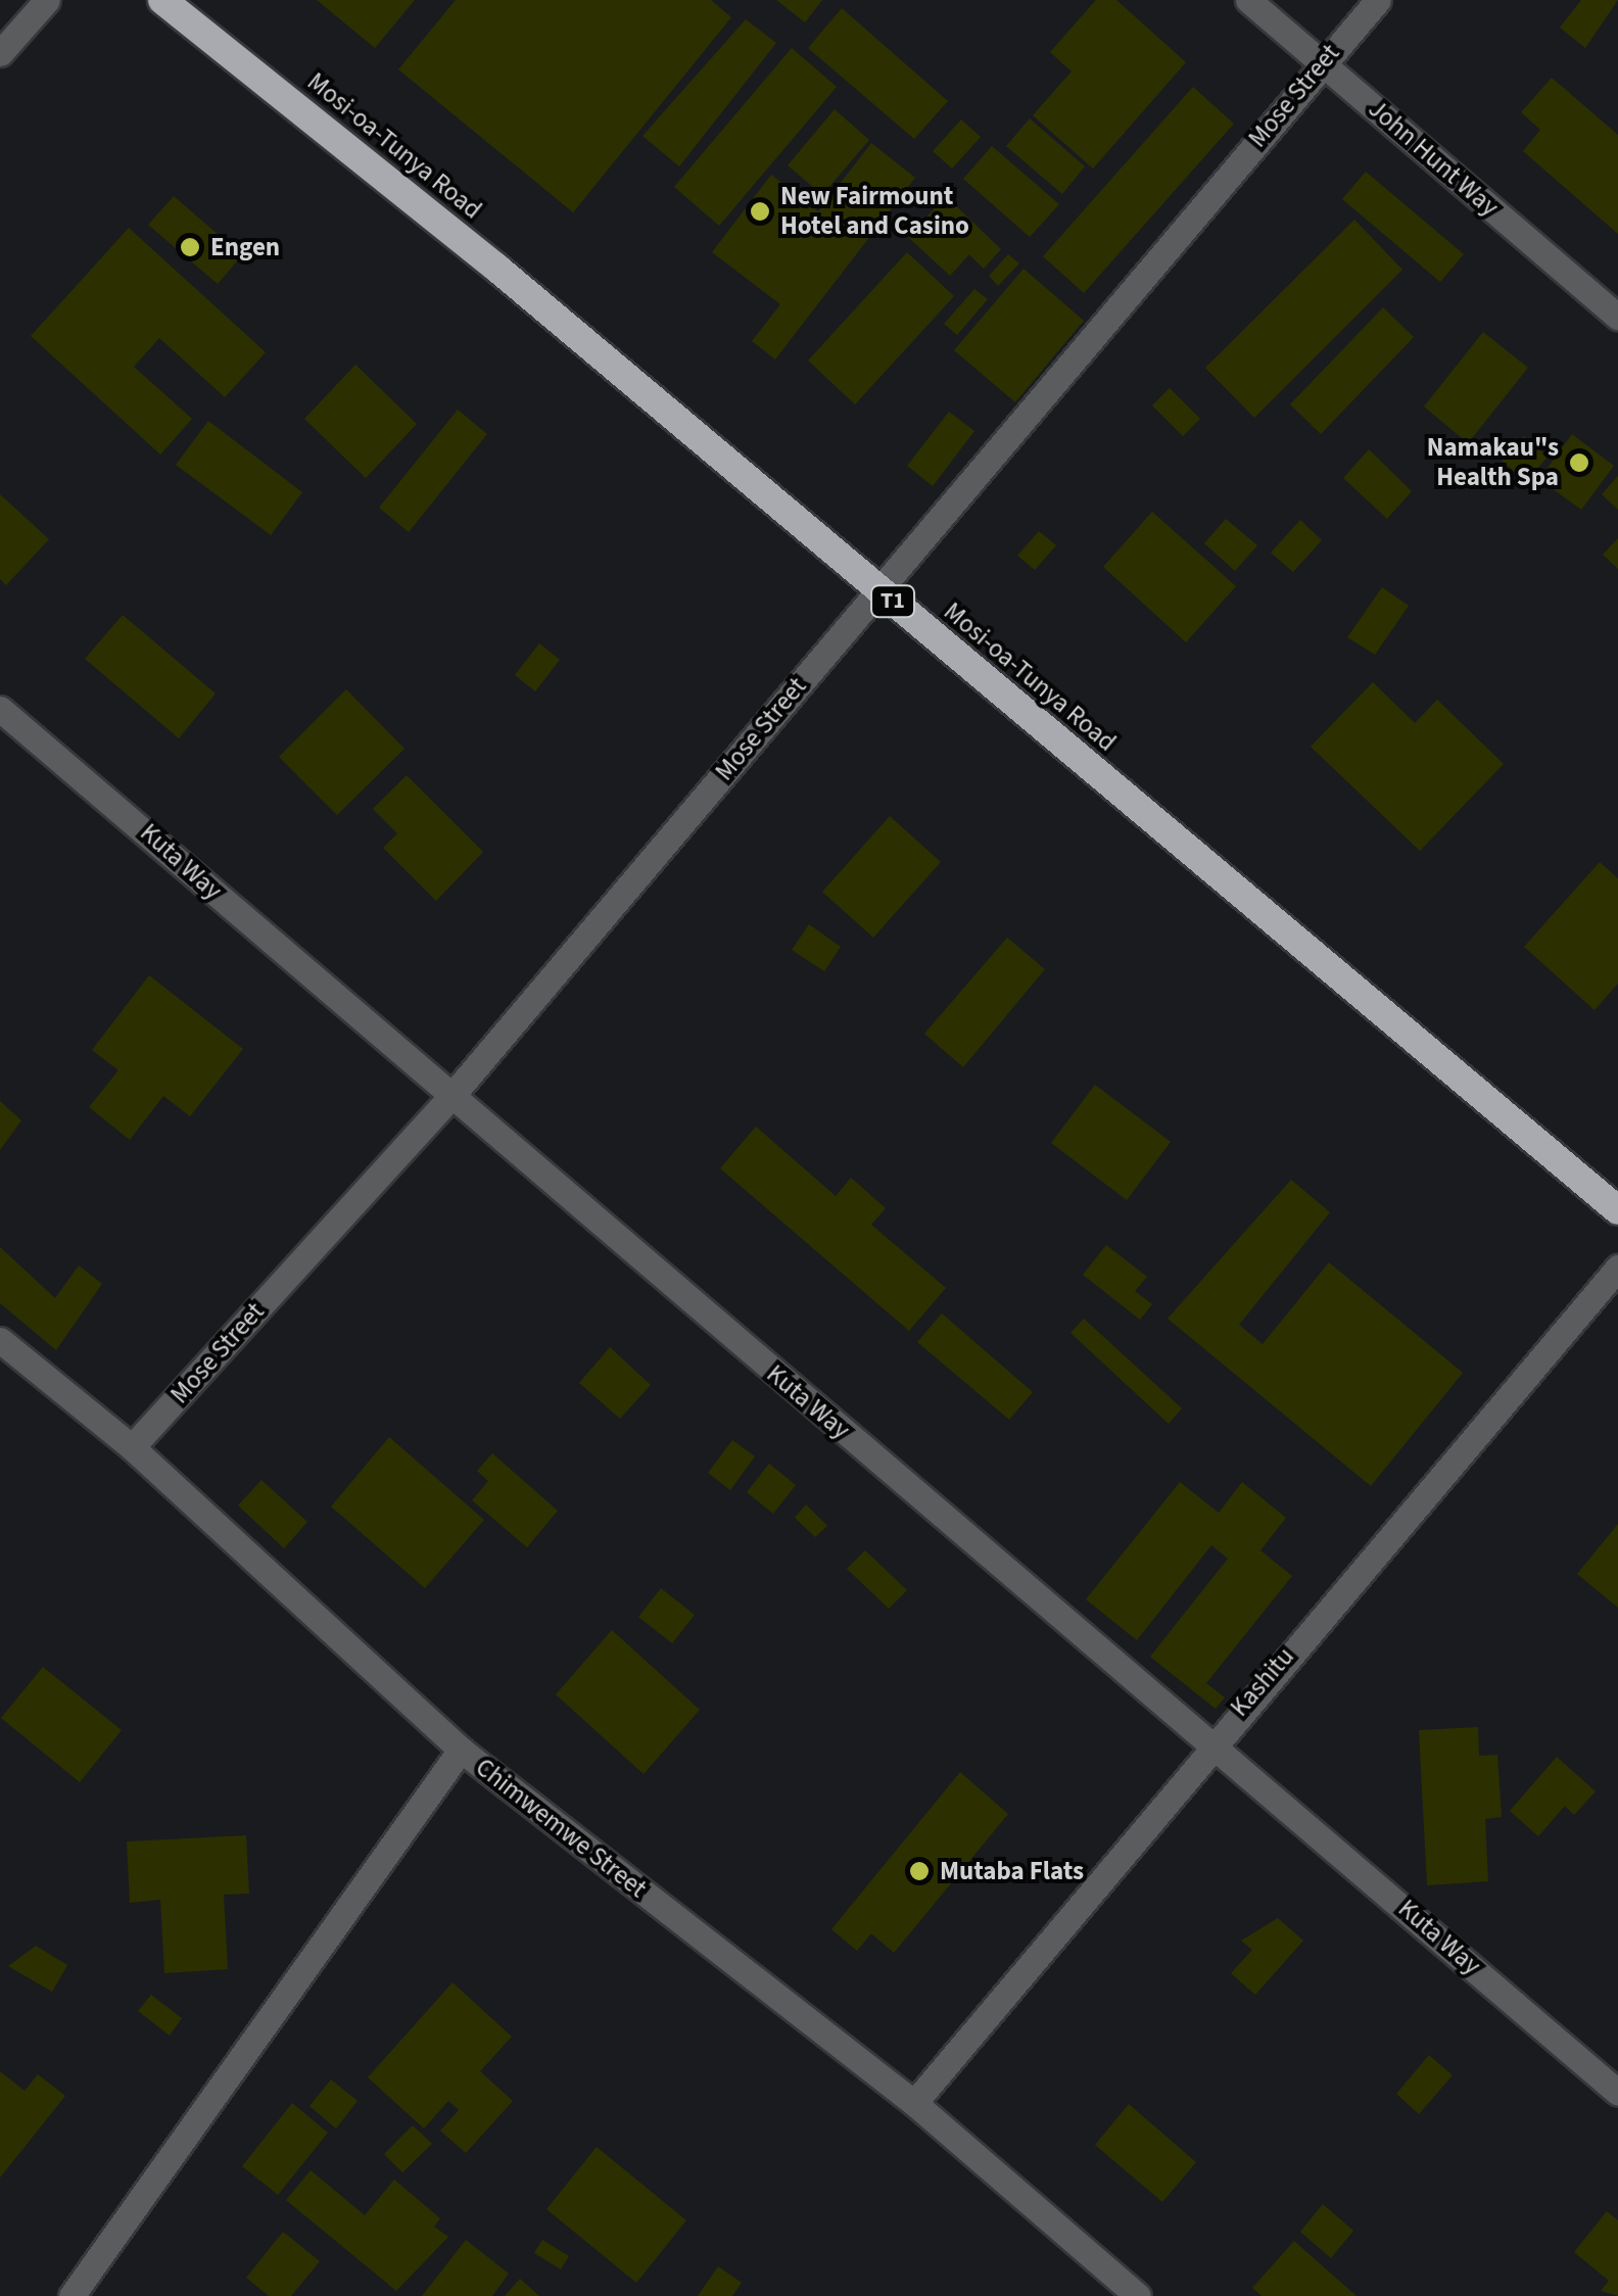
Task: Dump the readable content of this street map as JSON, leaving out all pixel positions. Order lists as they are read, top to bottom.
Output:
{
  "streets": {
    "highway": ["Mosi-oa-Tunya Road", "T1"],
    "street": [
      "Mose Street",
      "John Hunt Way",
      "Kuta Way",
      "Kashitu",
      "Chimwemwe Street"
    ]
  },
  "crossings": [
    ["Mose Street", "Mosi-oa-Tunya Road"],
    ["Mose Street", "John Hunt Way"],
    ["Mose Street", "Kuta Way"],
    ["Mose Street", "Chimwemwe Street"],
    ["Kuta Way", "Kashitu"],
    ["Kashitu", "Chimwemwe Street"]
  ],
  "places": [
    "New Fairmount Hotel and Casino",
    "Engen",
    "Namakau\"s Health Spa",
    "Mutaba Flats"
  ]
}
